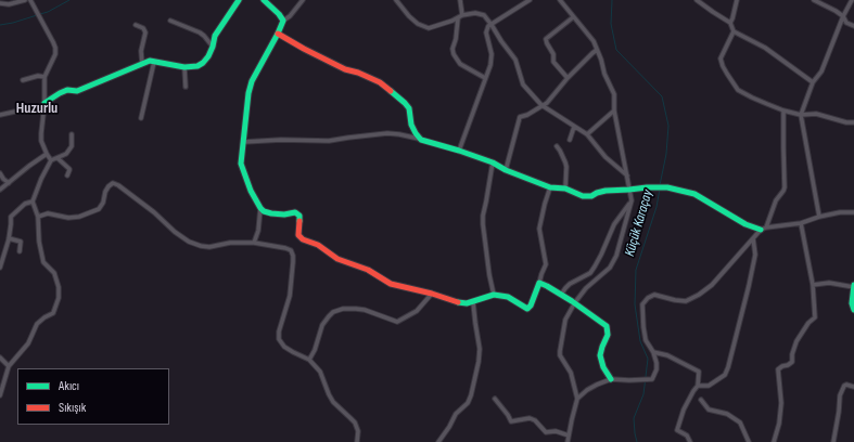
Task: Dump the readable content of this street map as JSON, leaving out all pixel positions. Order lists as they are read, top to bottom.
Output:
{
  "districts": ["Huzurlu"],
  "water": ["Küçük Karaçay"],
  "legend": ["Akıcı", "Sıkışık"]
}
